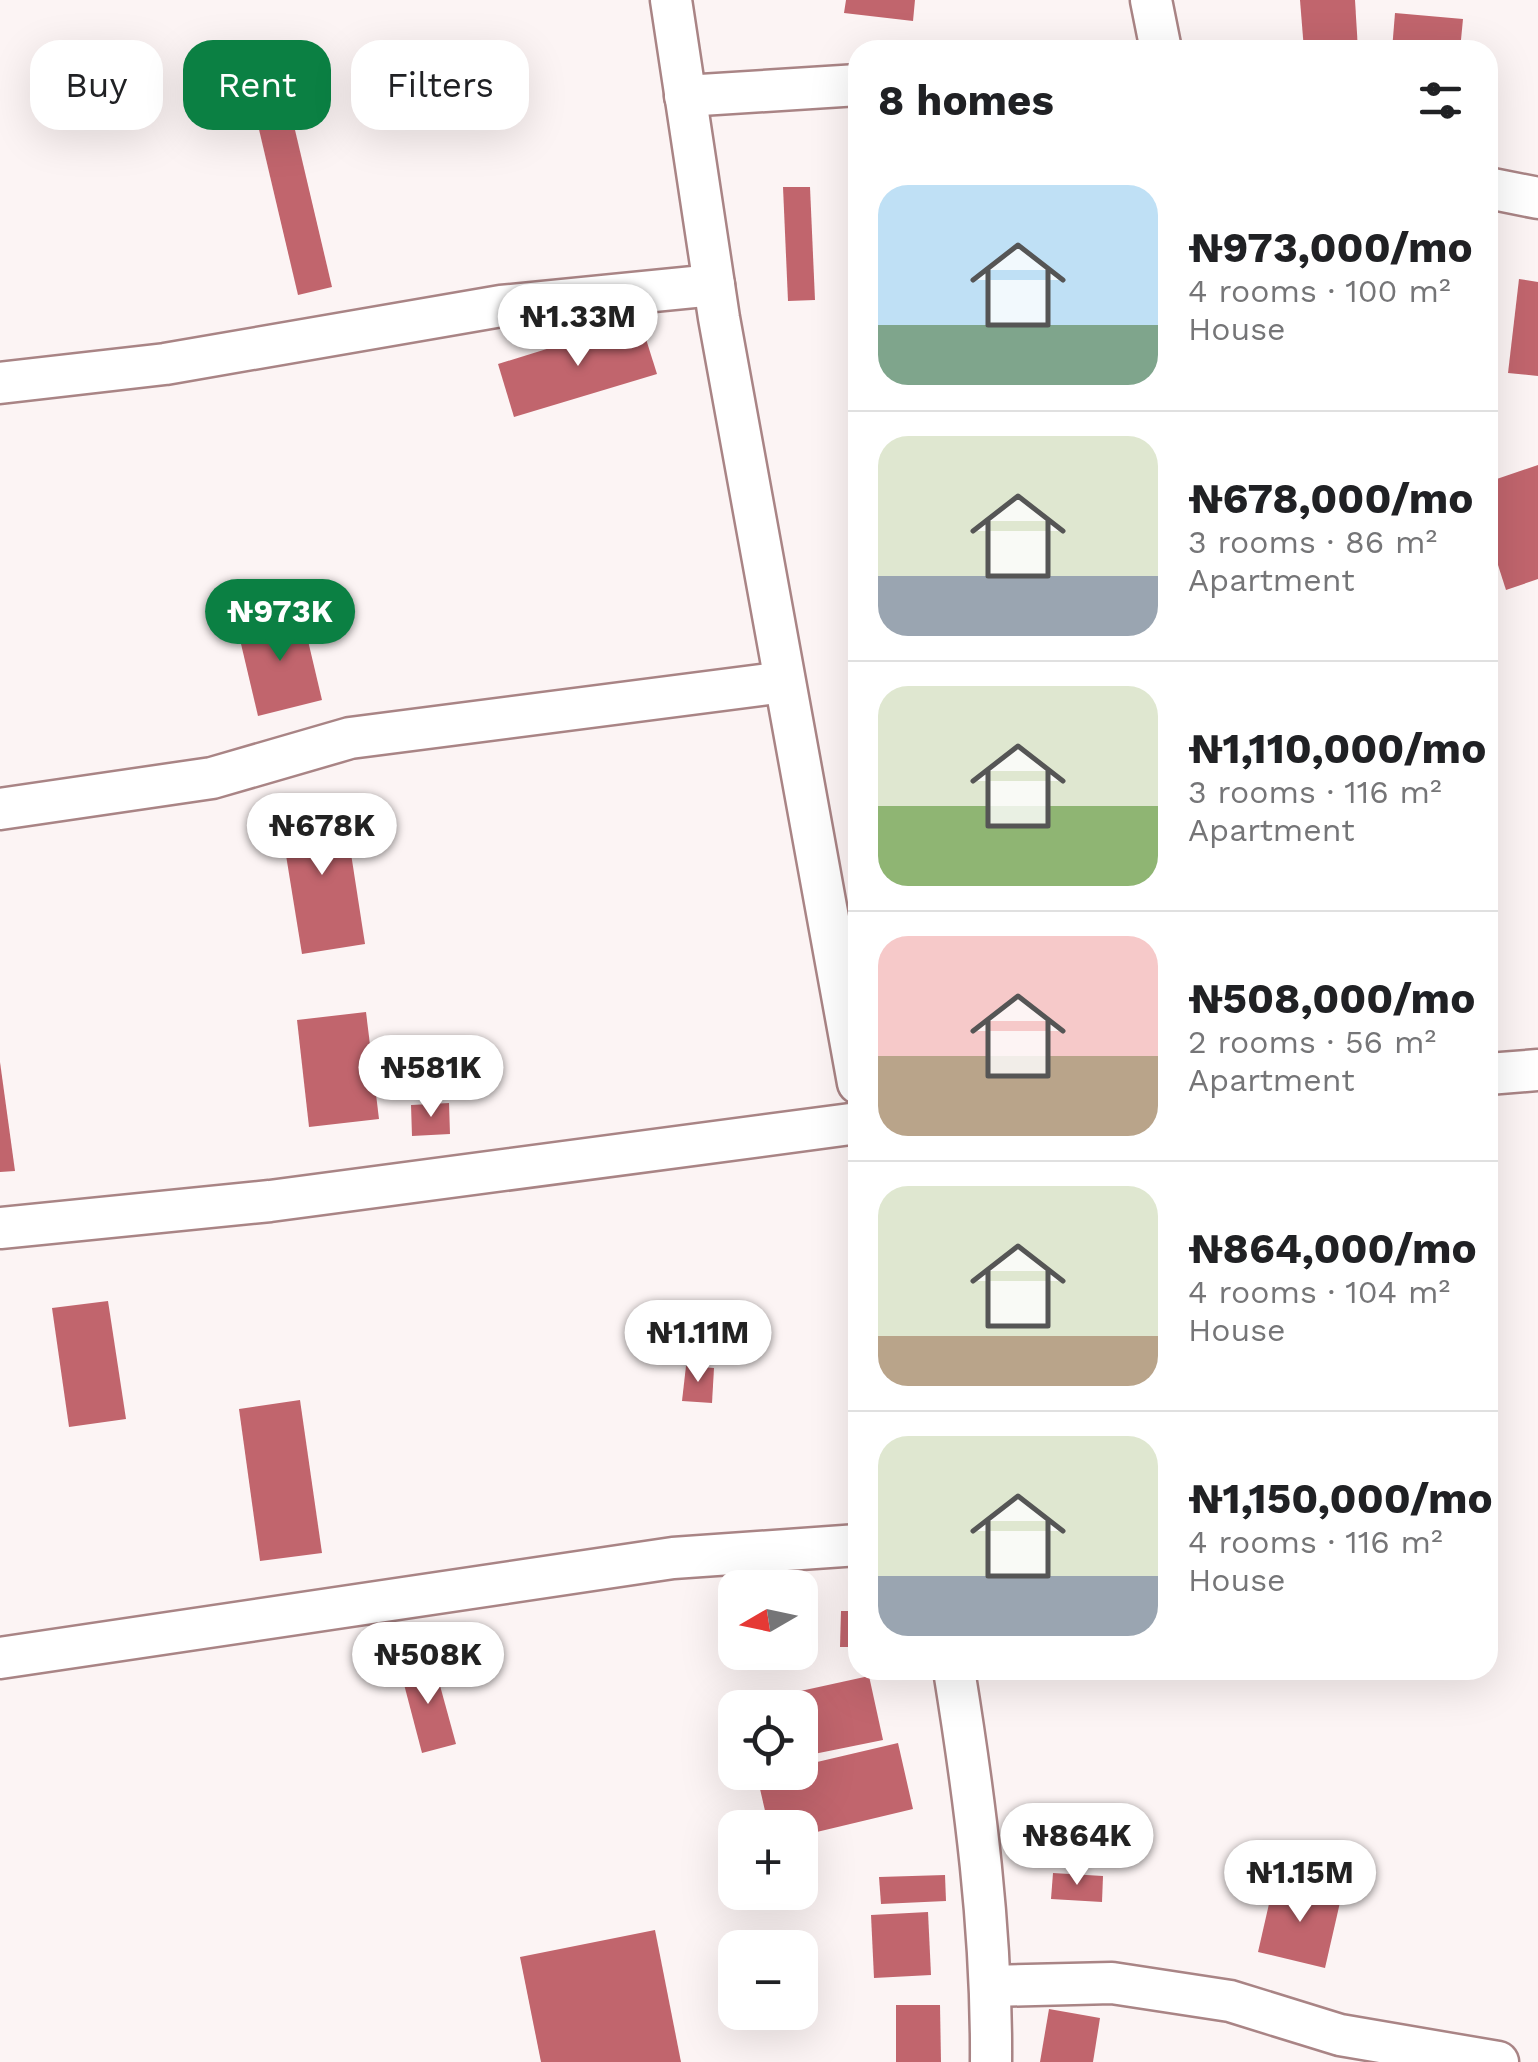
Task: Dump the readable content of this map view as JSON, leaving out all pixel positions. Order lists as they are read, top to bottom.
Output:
{
  "north": "left",
  "page": {
    "chip": ["Buy", "Rent", "Filters"],
    "heading": "8 homes",
    "list": [
      {
        "name": "₦973,000/mo",
        "note": "4 rooms · 100 m² · House"
      },
      {
        "name": "₦678,000/mo",
        "note": "3 rooms · 86 m² · Apartment"
      },
      {
        "name": "₦1,110,000/mo",
        "note": "3 rooms · 116 m² · Apartment"
      },
      {
        "name": "₦508,000/mo",
        "note": "2 rooms · 56 m² · Apartment"
      },
      {
        "name": "₦864,000/mo",
        "note": "4 rooms · 104 m² · House"
      },
      {
        "name": "₦1,150,000/mo",
        "note": "4 rooms · 116 m² · House"
      }
    ],
    "price": [
      "₦1.33M",
      "₦973K",
      "₦678K",
      "₦581K",
      "₦1.11M",
      "₦508K",
      "₦864K",
      "₦1.15M"
    ],
    "map_buttons": ["+", "−"]
  }
}
